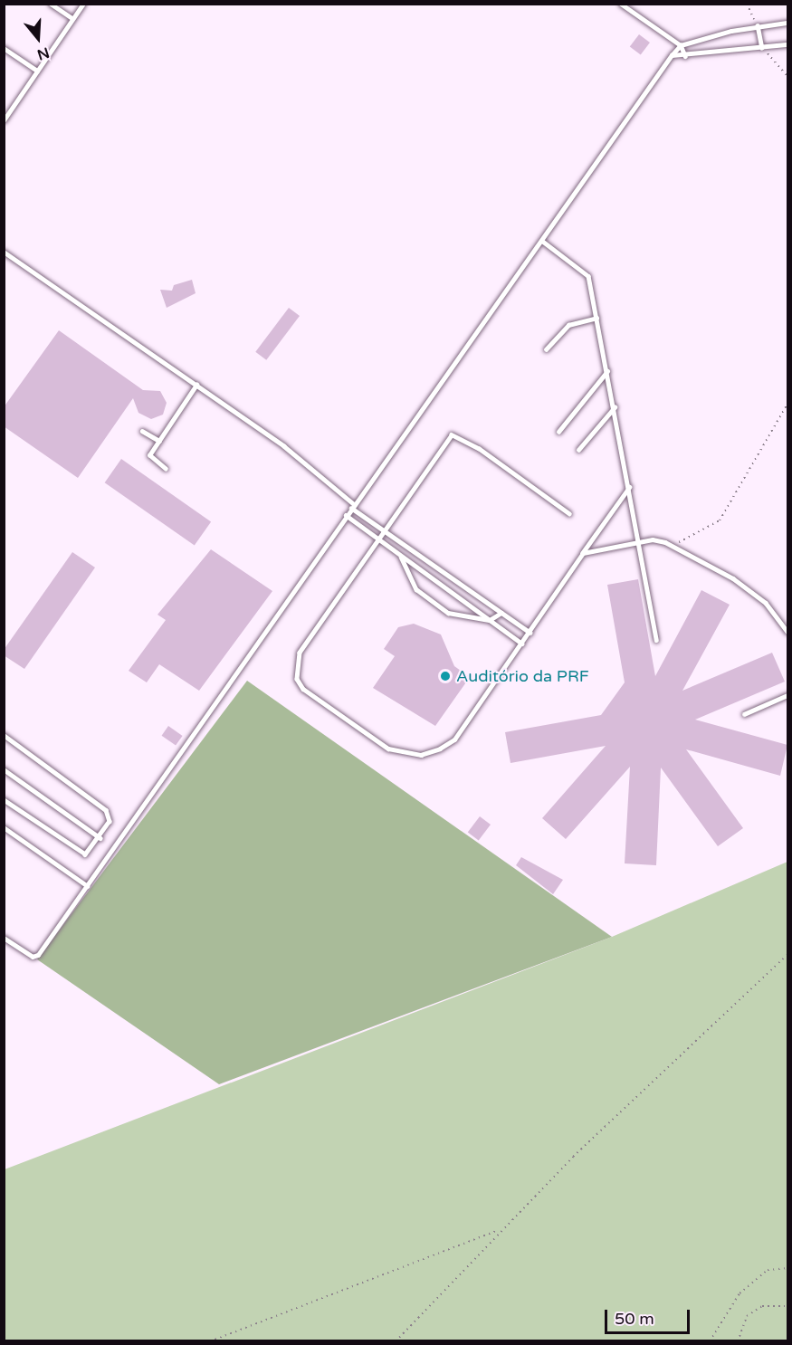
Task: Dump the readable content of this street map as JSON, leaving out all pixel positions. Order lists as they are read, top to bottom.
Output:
{
  "places": ["Auditório da PRF"],
  "scale_bar": "50 m",
  "north": "bottom"
}
